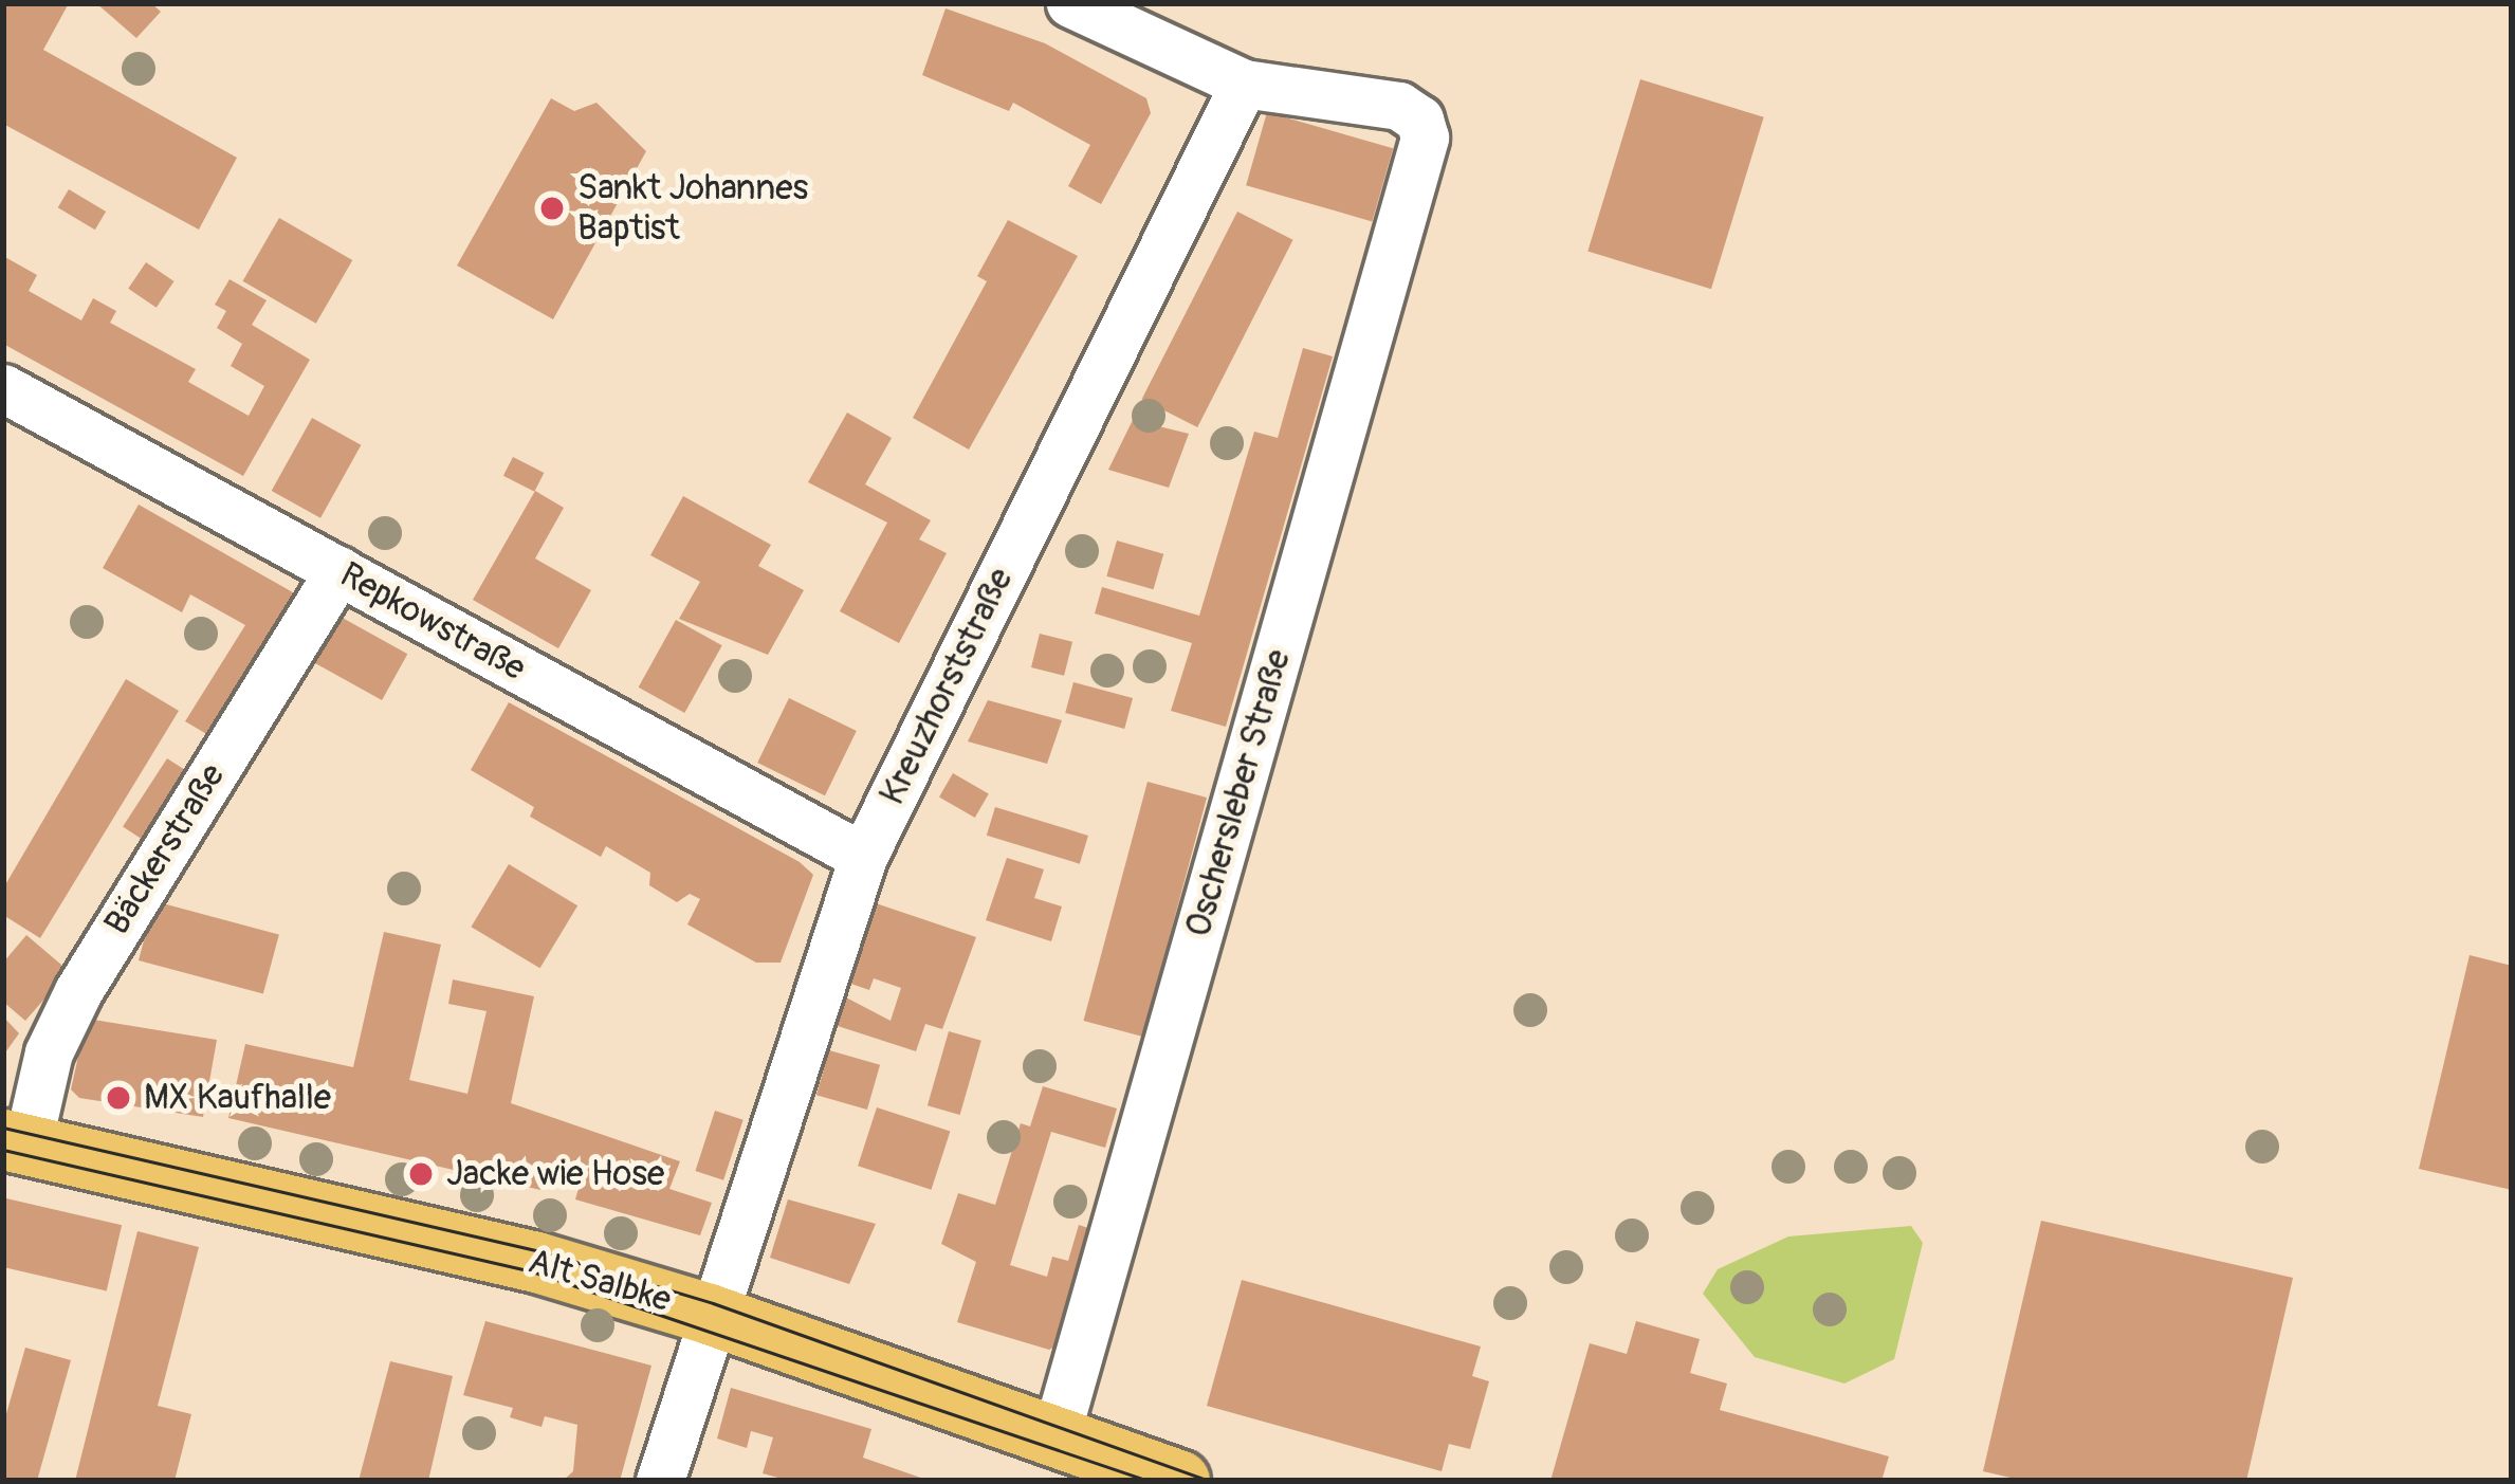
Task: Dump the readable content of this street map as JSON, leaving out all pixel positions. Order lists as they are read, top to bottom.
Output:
{
  "streets": {
    "main road": ["Alt Salbke"],
    "street": [
      "Repkowstraße",
      "Kreuzhorststraße",
      "Oschersleber Straße",
      "Bäckerstraße"
    ]
  },
  "crossings": [
    ["Repkowstraße", "Kreuzhorststraße"],
    ["Repkowstraße", "Bäckerstraße"],
    ["Kreuzhorststraße", "Oschersleber Straße"],
    ["Kreuzhorststraße", "Alt Salbke"],
    ["Oschersleber Straße", "Alt Salbke"],
    ["Bäckerstraße", "Alt Salbke"]
  ],
  "places": ["Sankt Johannes Baptist", "MX Kaufhalle", "Jacke wie Hose"]
}
